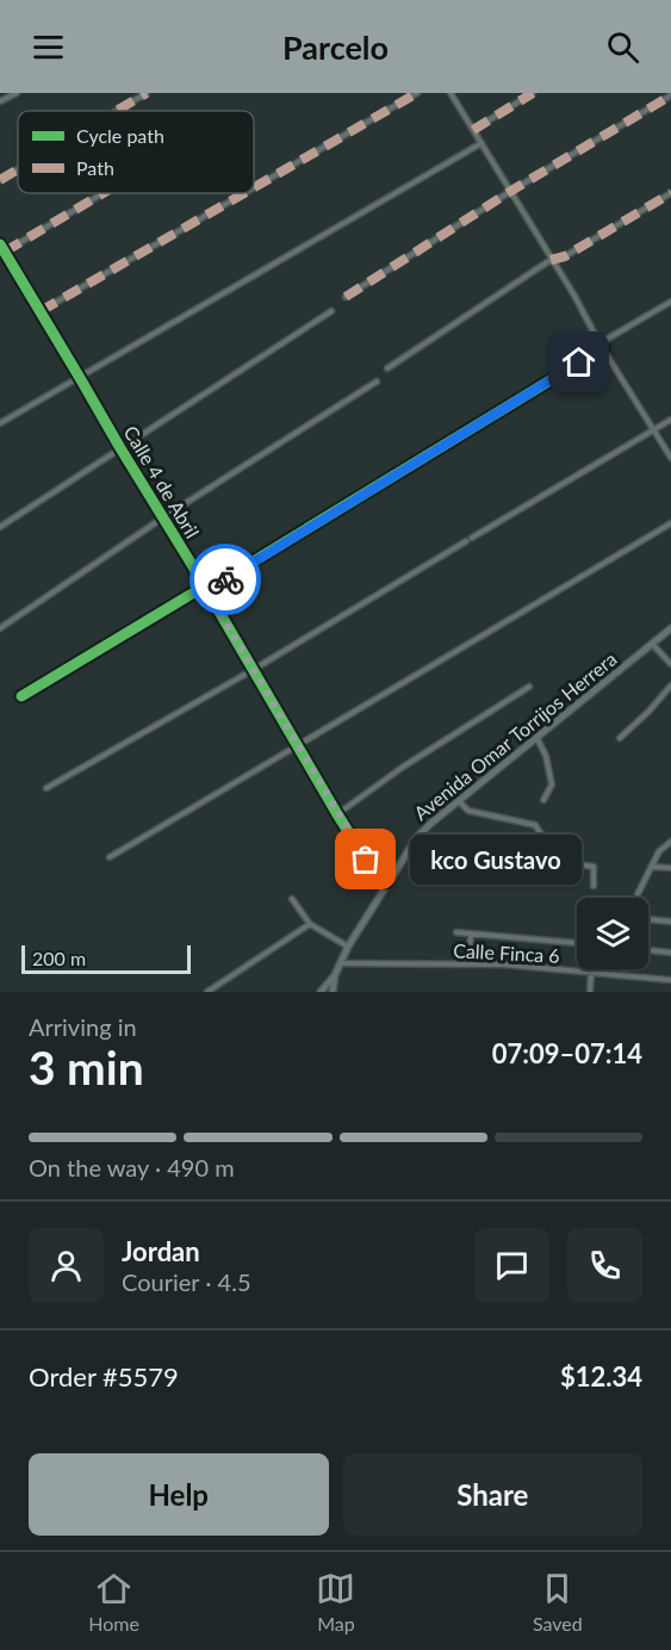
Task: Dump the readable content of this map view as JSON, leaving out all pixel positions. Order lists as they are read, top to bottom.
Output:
{
  "streets": {
    "street": ["Calle 4 de Abril", "Avenida Omar Torrijos Herrera", "Calle Finca 6"]
  },
  "crossings": [
    ["Calle 4 de Abril", "Avenida Omar Torrijos Herrera"],
    ["Avenida Omar Torrijos Herrera", "Calle Finca 6"]
  ],
  "places": ["kco Gustavo"],
  "legend": ["Cycle path", "Path"],
  "scale_bar": "200 m",
  "page": {
    "header": "Parcelo",
    "bubble": "kco Gustavo",
    "scale": "200 m",
    "heading": ["3 min", "Arriving in", "07:09–07:14"],
    "panel": [
      "Jordan",
      "Courier · 4.5",
      "Order #5579",
      "$12.34"
    ],
    "bar": "On the way · 490 m",
    "buttons": ["Help", "Share"],
    "tabs": ["Home", "Map", "Saved"]
  }
}
